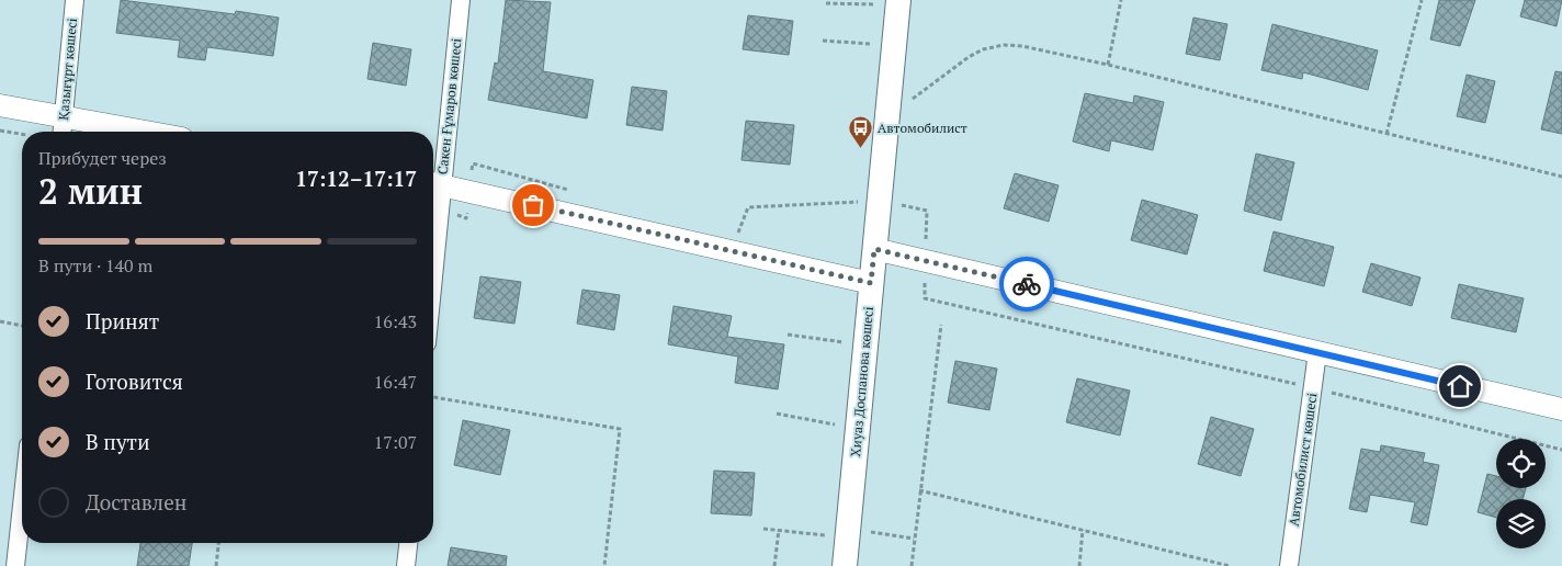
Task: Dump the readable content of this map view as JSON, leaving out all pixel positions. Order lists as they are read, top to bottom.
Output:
{
  "streets": {
    "main road": ["Хиуаз Доспанова көшесі"],
    "street": ["Қазығұрт көшесі", "Сакен Ғұмаров көшесі", "Автомобилист көшесі"]
  },
  "places": {
    "bus stop": ["Автомобилист"]
  },
  "page": {
    "heading": ["2 мин", "Прибудет через", "17:12–17:17"],
    "bar": "В пути · 140 m",
    "list": [
      ["Принят", "16:43"],
      ["Готовится", "16:47"],
      ["В пути", "17:07"],
      "Доставлен"
    ]
  }
}
